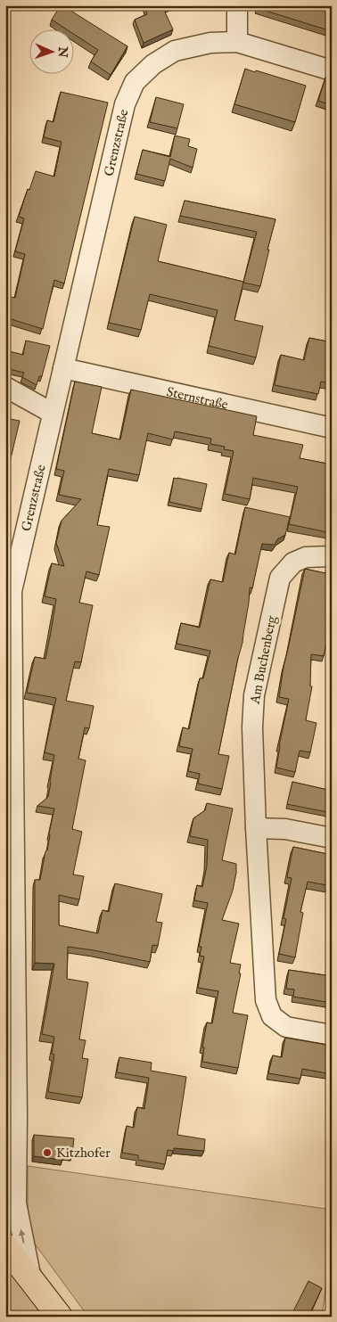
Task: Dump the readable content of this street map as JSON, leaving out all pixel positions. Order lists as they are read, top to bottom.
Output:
{
  "streets": {
    "street": ["Grenzstraße", "Sternstraße", "Am Buchenberg"]
  },
  "crossings": [
    ["Grenzstraße", "Sternstraße"]
  ],
  "places": ["Kitzhofer"],
  "north": "right"
}
